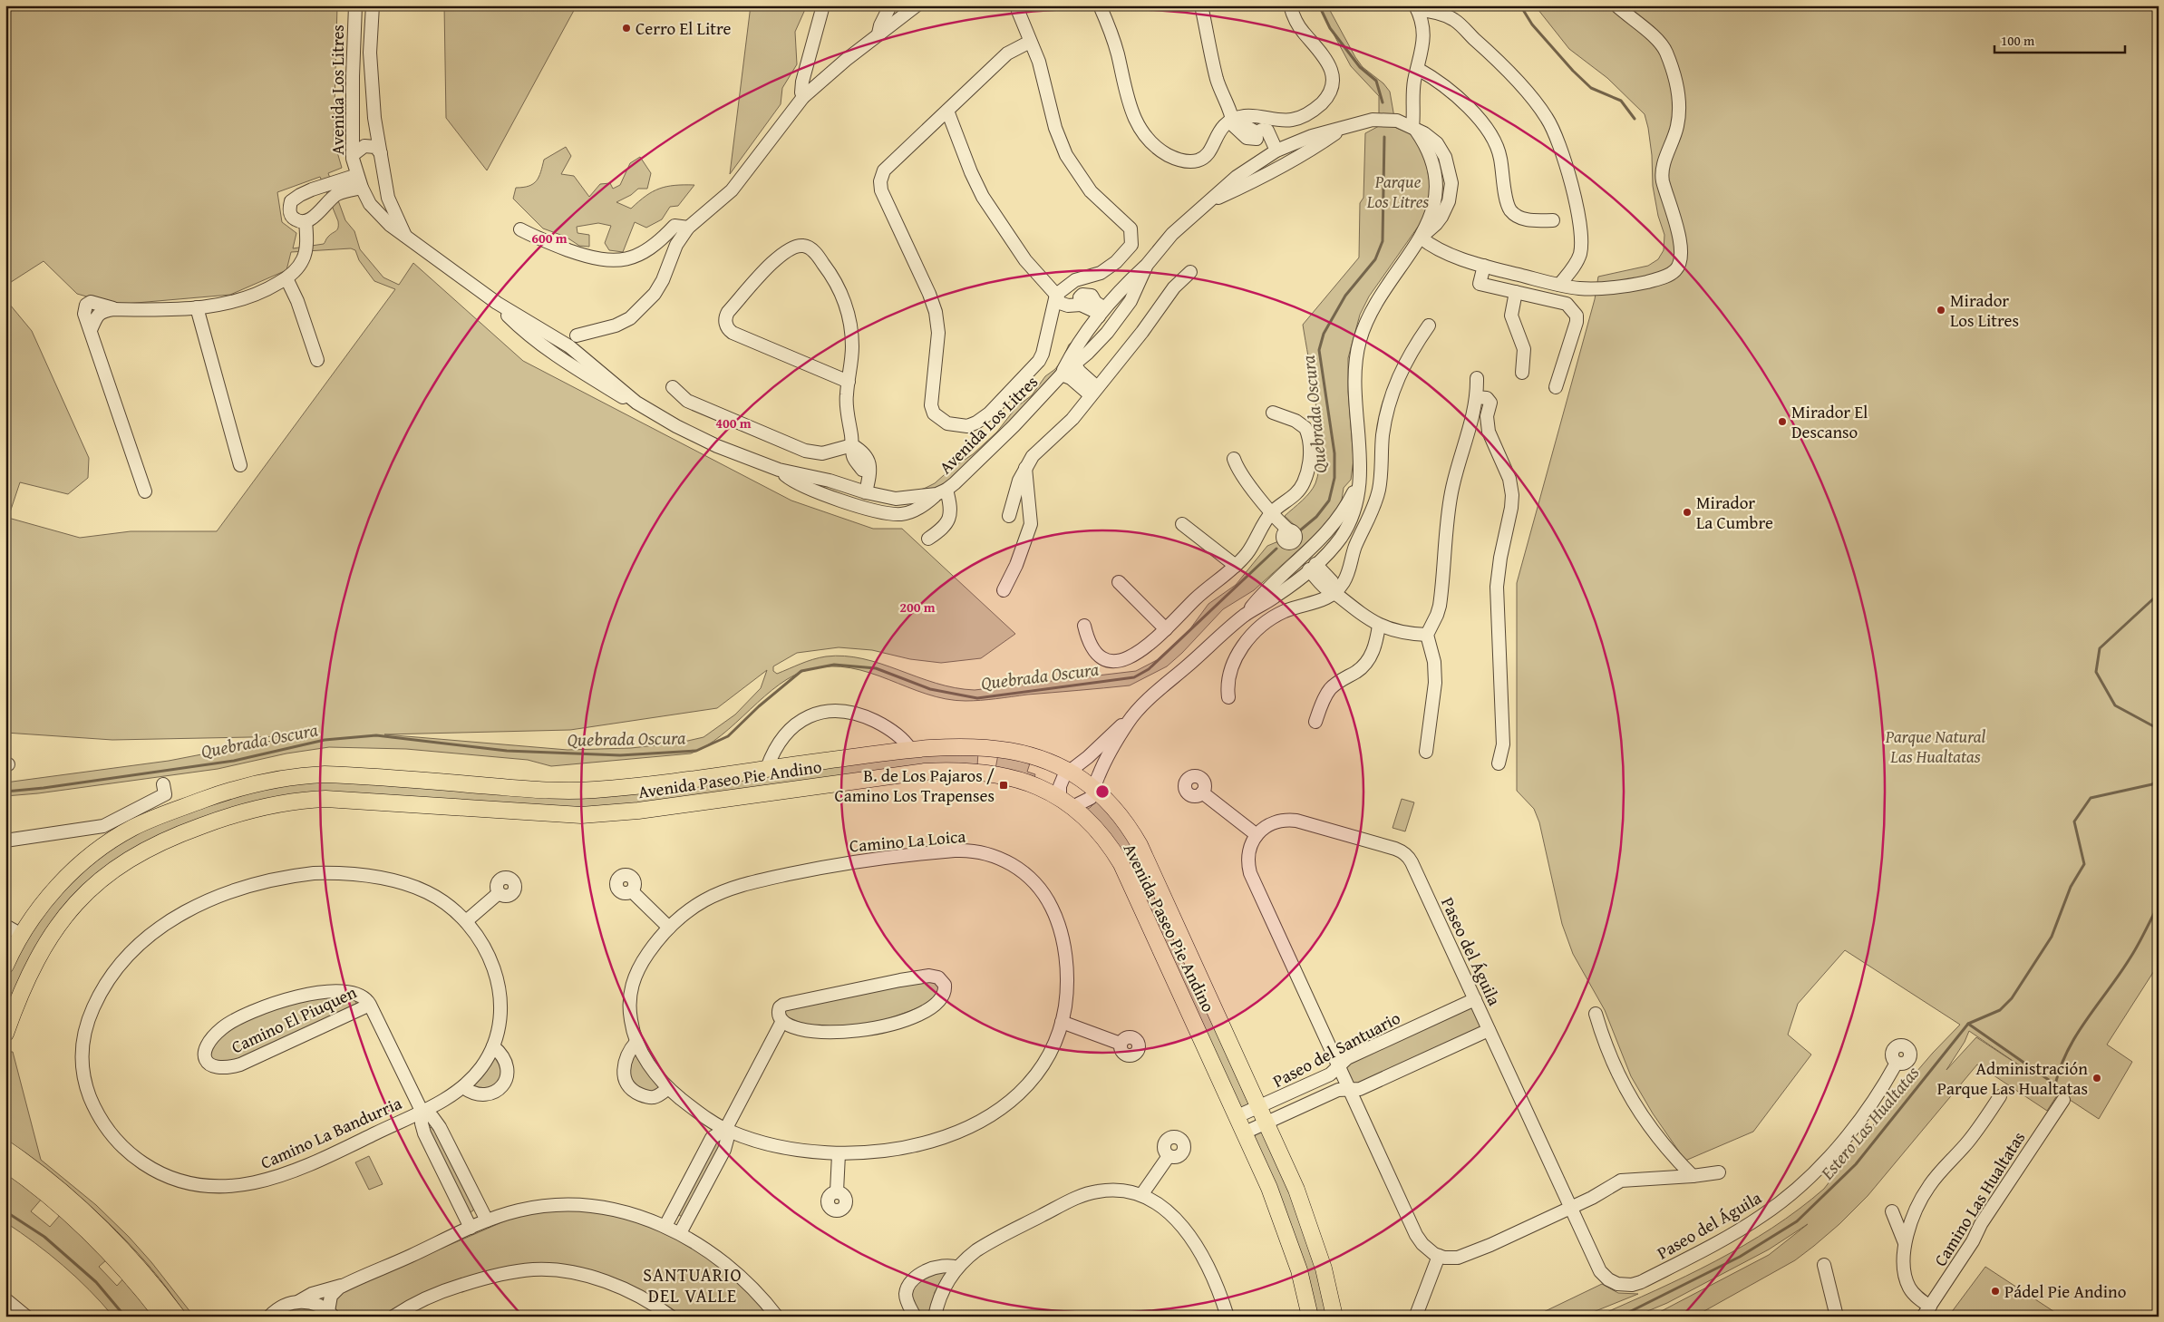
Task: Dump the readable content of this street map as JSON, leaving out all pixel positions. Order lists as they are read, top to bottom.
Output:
{
  "streets": {
    "main road": ["Avenida Paseo Pie Andino"],
    "street": [
      "Avenida Los Litres",
      "Camino La Loica",
      "Paseo del Águila",
      "Camino El Piuquen",
      "Paseo del Santuario",
      "Camino La Bandurria",
      "Camino Las Hualtatas"
    ]
  },
  "crossings": [
    ["Avenida Paseo Pie Andino", "Paseo del Santuario"],
    ["Paseo del Águila", "Paseo del Santuario"]
  ],
  "districts": ["SANTUARIO DEL VALLE"],
  "water": ["Quebrada Oscura", "Estero Las Hualtatas"],
  "parks": ["Parque Los Litres", "Parque Natural Las Hualtatas"],
  "places": {
    "other": [
      "Cerro El Litre",
      "Mirador Los Litres",
      "Mirador El Descanso",
      "Mirador La Cumbre",
      "Administración Parque Las Hualtatas",
      "Pádel Pie Andino"
    ],
    "transit": ["B. de Los Pajaros / Camino Los Trapenses"]
  },
  "scale_bar": "100 m",
  "rings": ["600 m", "400 m", "200 m"]
}
